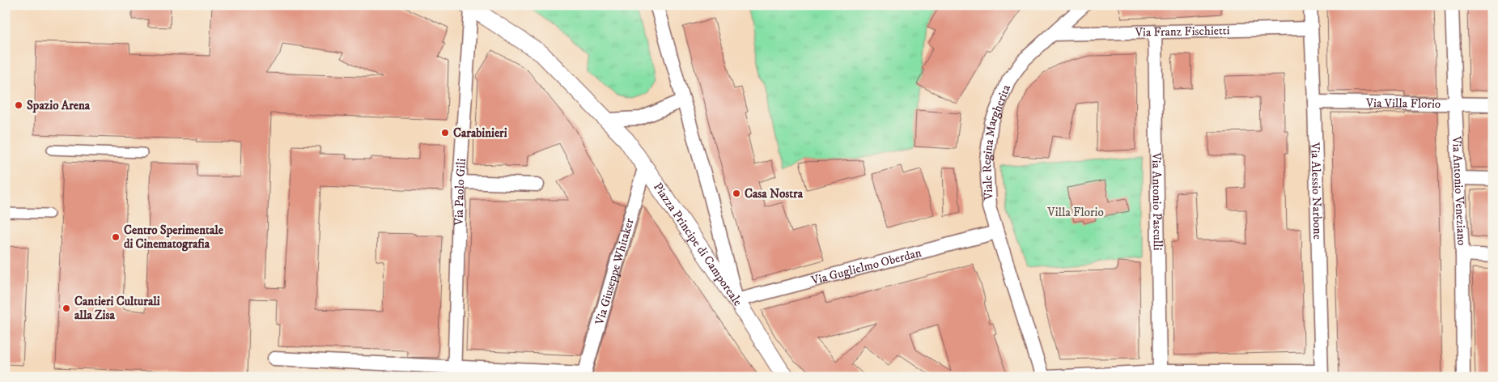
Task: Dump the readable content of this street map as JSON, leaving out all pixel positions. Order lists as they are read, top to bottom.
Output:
{
  "streets": {
    "street": [
      "Via Franz Fischietti",
      "Via Villa Florio",
      "Viale Regina Margherita",
      "Via Alessio Narbone",
      "Via Antonio Veneziano",
      "Via Paolo Gili",
      "Via Antonio Pasculli",
      "Piazza Principe di Camporeale",
      "Via Guglielmo Oberdan",
      "Via Giuseppe Whitaker"
    ]
  },
  "crossings": [
    ["Via Franz Fischietti", "Viale Regina Margherita"],
    ["Via Franz Fischietti", "Via Alessio Narbone"],
    ["Via Franz Fischietti", "Via Antonio Pasculli"],
    ["Via Villa Florio", "Via Alessio Narbone"],
    ["Via Villa Florio", "Via Antonio Veneziano"],
    ["Viale Regina Margherita", "Via Guglielmo Oberdan"],
    ["Via Paolo Gili", "Piazza Principe di Camporeale"],
    ["Piazza Principe di Camporeale", "Via Guglielmo Oberdan"],
    ["Piazza Principe di Camporeale", "Via Giuseppe Whitaker"]
  ],
  "parks": ["Villa Florio"],
  "places": [
    "Spazio Arena",
    "Carabinieri",
    "Casa Nostra",
    "Centro Sperimentale di Cinematografia",
    "Cantieri Culturali alla Zisa"
  ]
}
